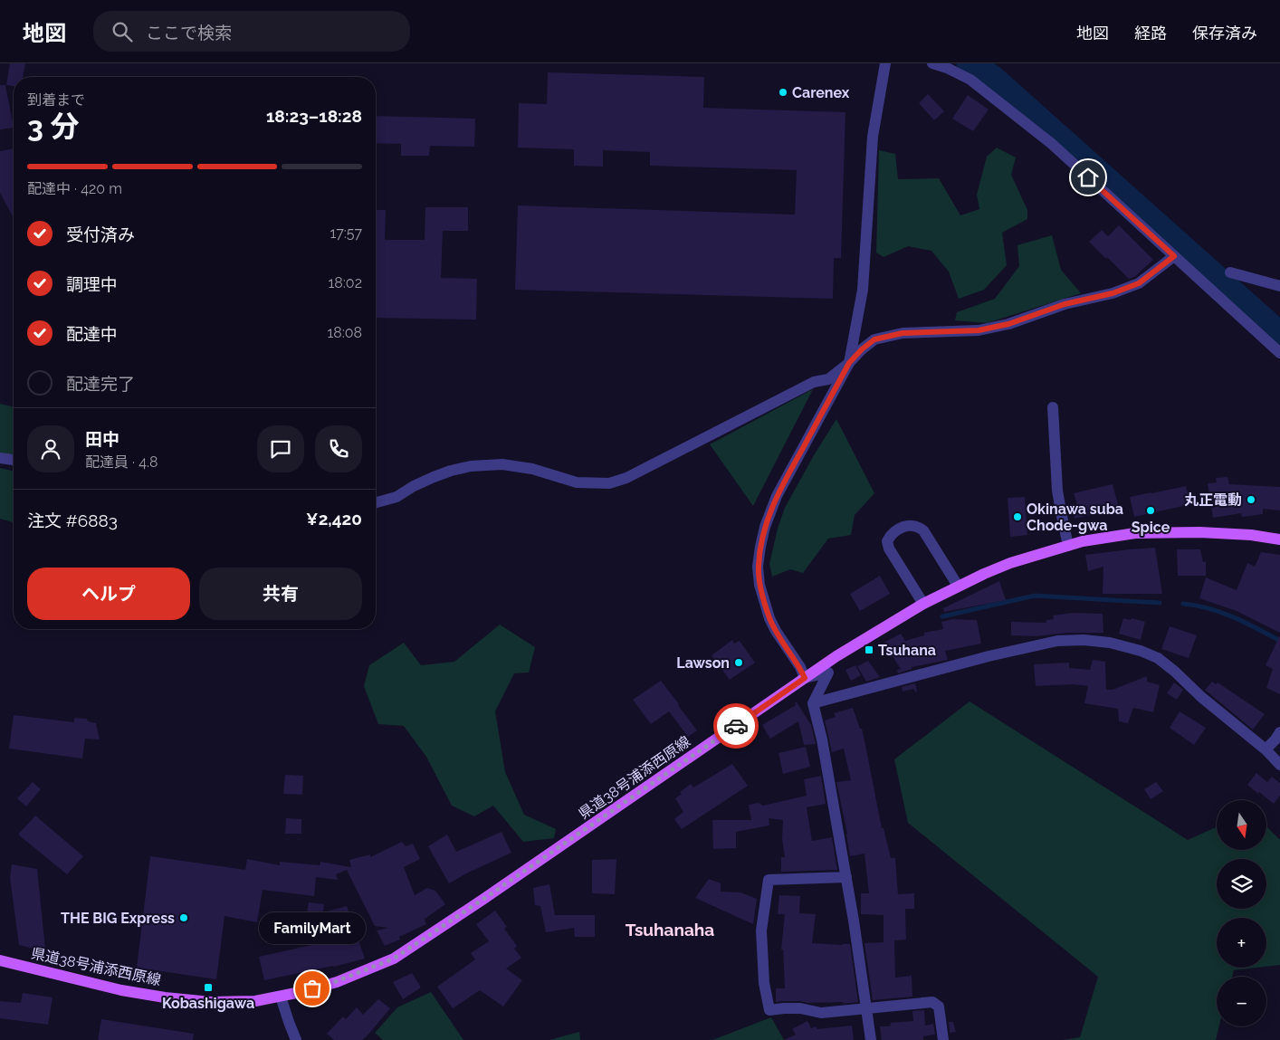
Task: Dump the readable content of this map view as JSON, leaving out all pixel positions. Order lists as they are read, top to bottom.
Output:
{
  "streets": {
    "main road": ["県道38号浦添西原線"]
  },
  "districts": ["Tsuhanaha"],
  "places": {
    "other": [
      "Carenex",
      "丸正電動",
      "Spice",
      "Okinawa suba Chode-gwa",
      "Lawson",
      "THE BIG Express",
      "FamilyMart"
    ],
    "transit": ["Tsuhana", "Kobashigawa"]
  },
  "north": "bottom",
  "page": {
    "header": "地図",
    "search": "ここで検索",
    "nav": ["地図", "経路", "保存済み"],
    "heading": ["3 分", "到着まで", "18:23–18:28"],
    "panel": [
      "田中",
      "配達員 · 4.8",
      "注文 #6883",
      "¥2,420"
    ],
    "bar": "配達中 · 420 m",
    "list": [
      ["受付済み", "17:57"],
      ["調理中", "18:02"],
      ["配達中", "18:08"],
      "配達完了"
    ],
    "buttons": ["ヘルプ", "共有"],
    "map_buttons": ["+", "−"],
    "bubble": "FamilyMart"
  }
}
